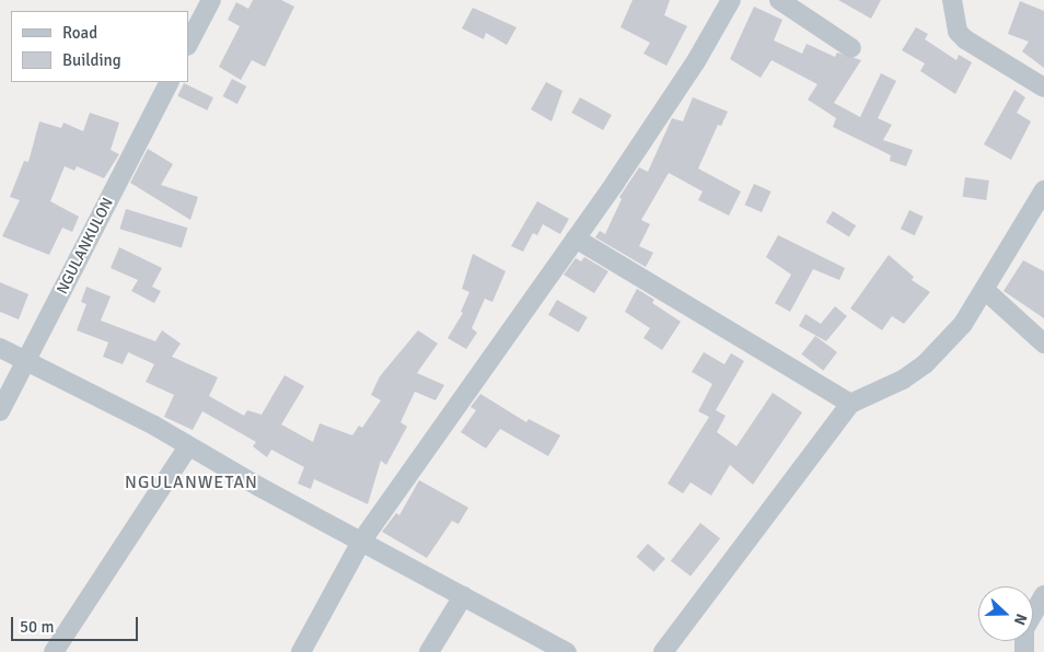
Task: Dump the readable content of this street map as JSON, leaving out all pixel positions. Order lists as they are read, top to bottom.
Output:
{
  "streets": {
    "street": ["NGULANKULON"]
  },
  "districts": ["NGULANWETAN"],
  "legend": ["Road", "Building"],
  "scale_bar": "50 m",
  "north": "right"
}
